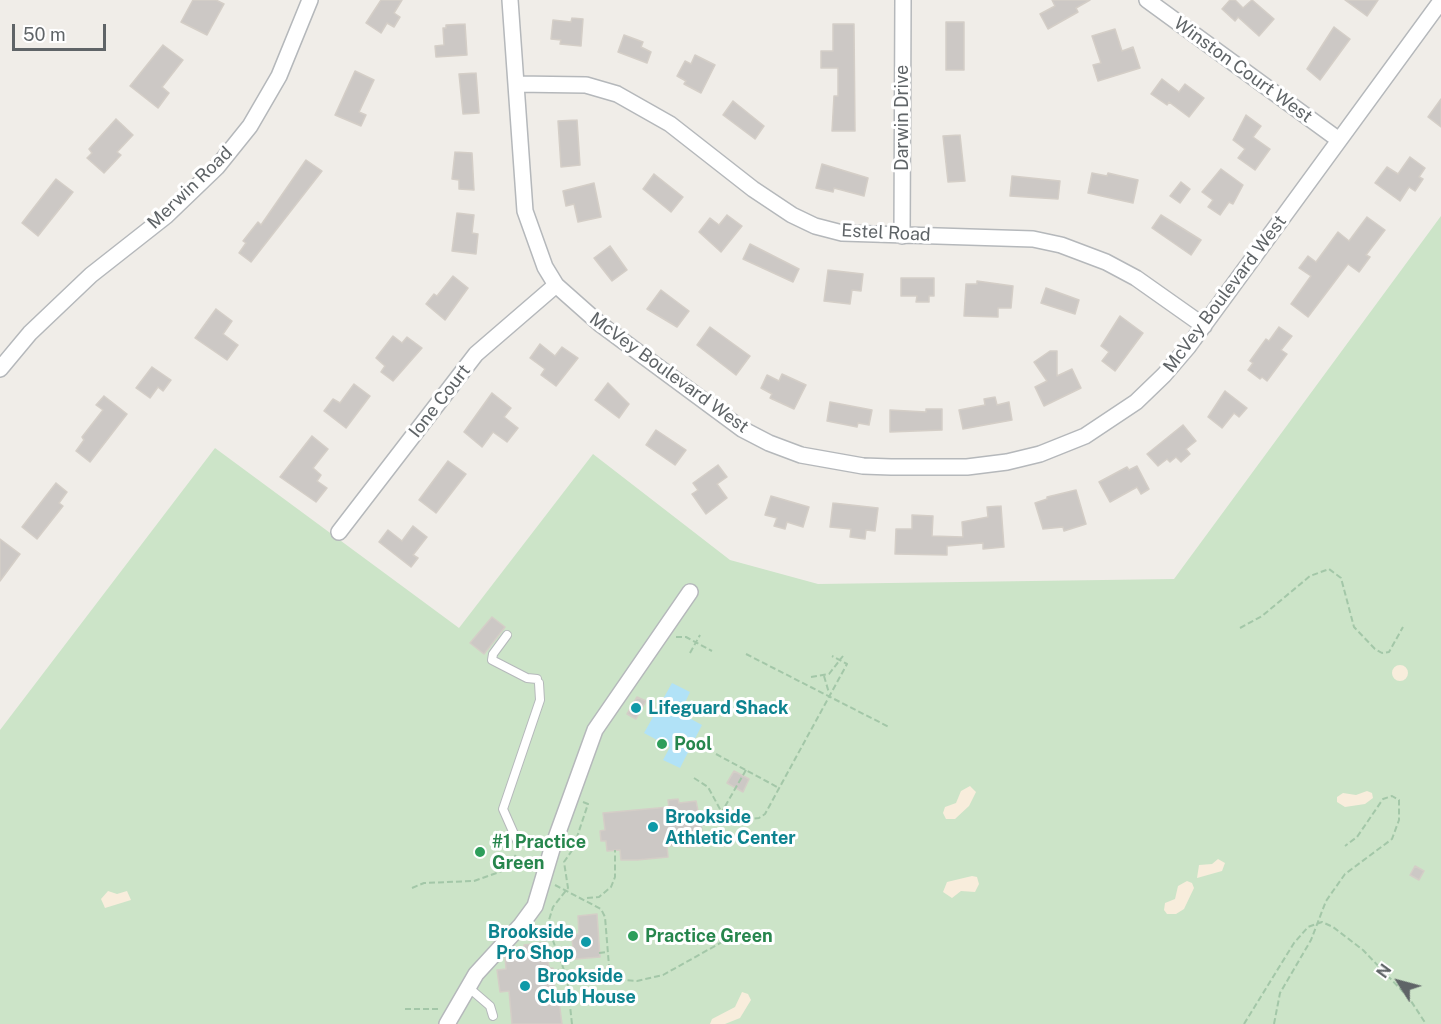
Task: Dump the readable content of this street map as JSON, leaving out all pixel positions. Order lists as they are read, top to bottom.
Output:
{
  "streets": {
    "street": [
      "Winston Court West",
      "Darwin Drive",
      "Merwin Road",
      "Estel Road",
      "McVey Boulevard West",
      "Ione Court"
    ]
  },
  "crossings": [
    ["Winston Court West", "McVey Boulevard West"],
    ["Darwin Drive", "Estel Road"],
    ["Estel Road", "McVey Boulevard West"],
    ["McVey Boulevard West", "Ione Court"]
  ],
  "places": [
    "Lifeguard Shack",
    "Pool",
    "Brookside Athletic Center",
    "#1 Practice Green",
    "Practice Green",
    "Brookside Pro Shop",
    "Brookside Club House"
  ],
  "scale_bar": "50 m",
  "north": "top left"
}
